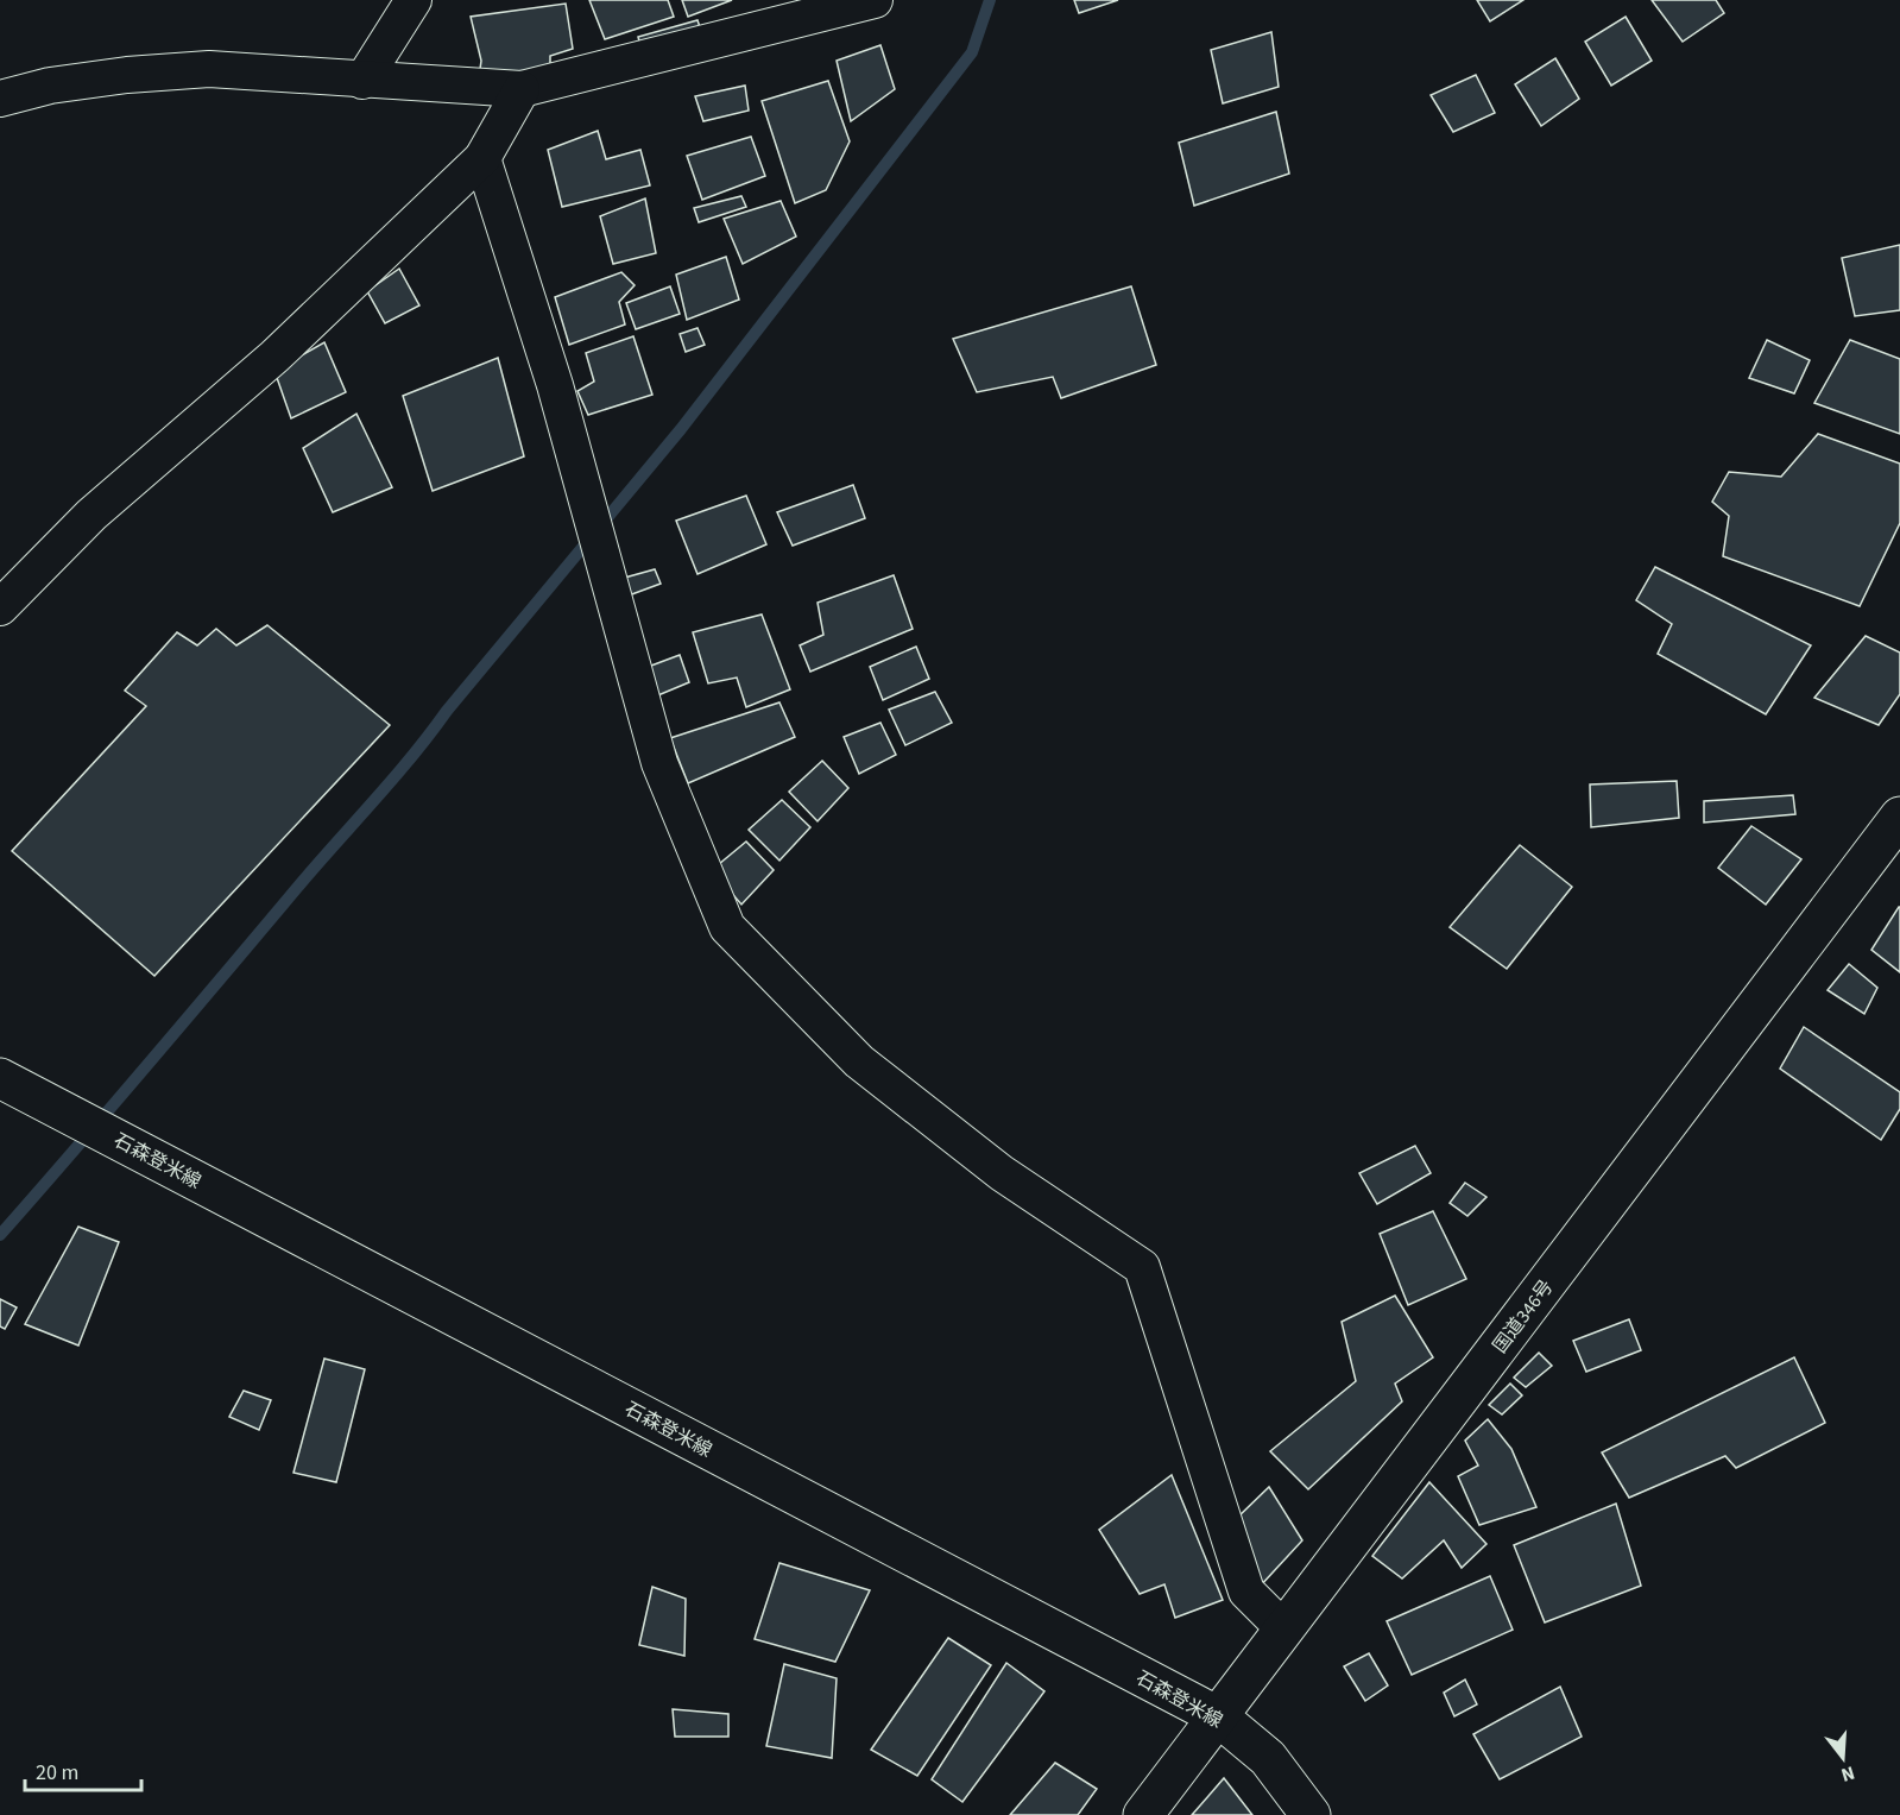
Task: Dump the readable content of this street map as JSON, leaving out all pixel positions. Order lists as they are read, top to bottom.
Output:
{
  "streets": {
    "main road": ["石森登米線", "国道346号"]
  },
  "crossings": [
    ["石森登米線", "国道346号"]
  ],
  "scale_bar": "20 m",
  "north": "bottom"
}
